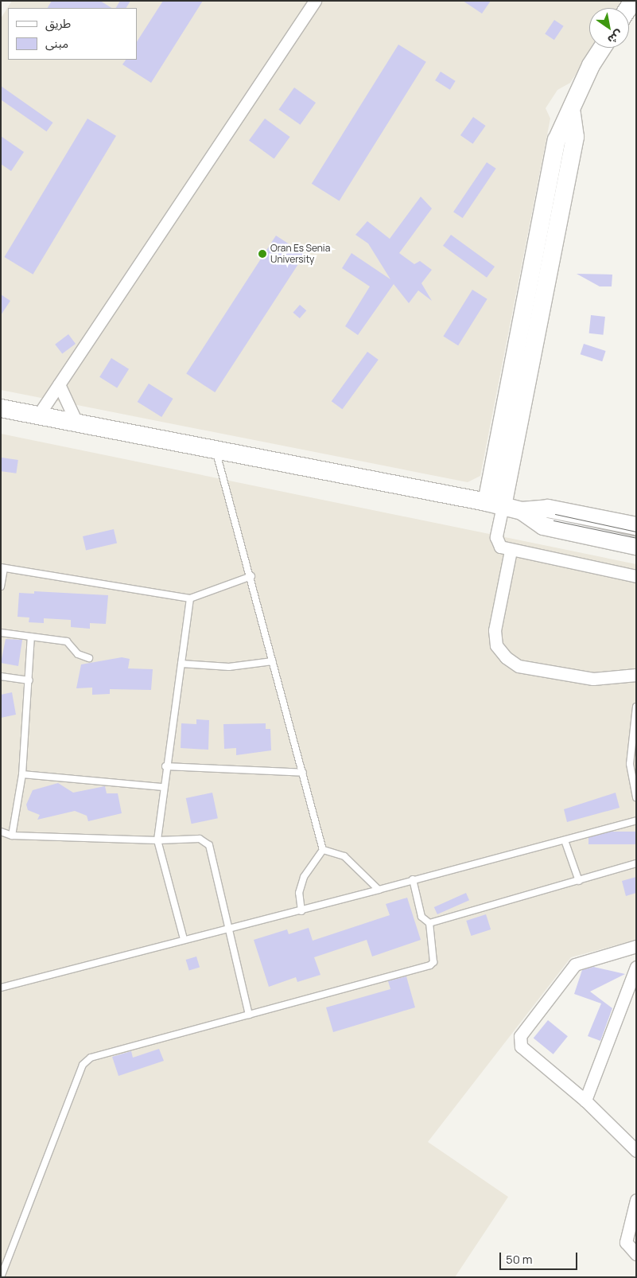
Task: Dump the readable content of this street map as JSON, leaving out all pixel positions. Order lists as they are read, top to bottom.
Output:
{
  "places": ["Oran Es Senia University"],
  "legend": ["طريق", "مبنى"],
  "scale_bar": "50 m",
  "north": "bottom right"
}
